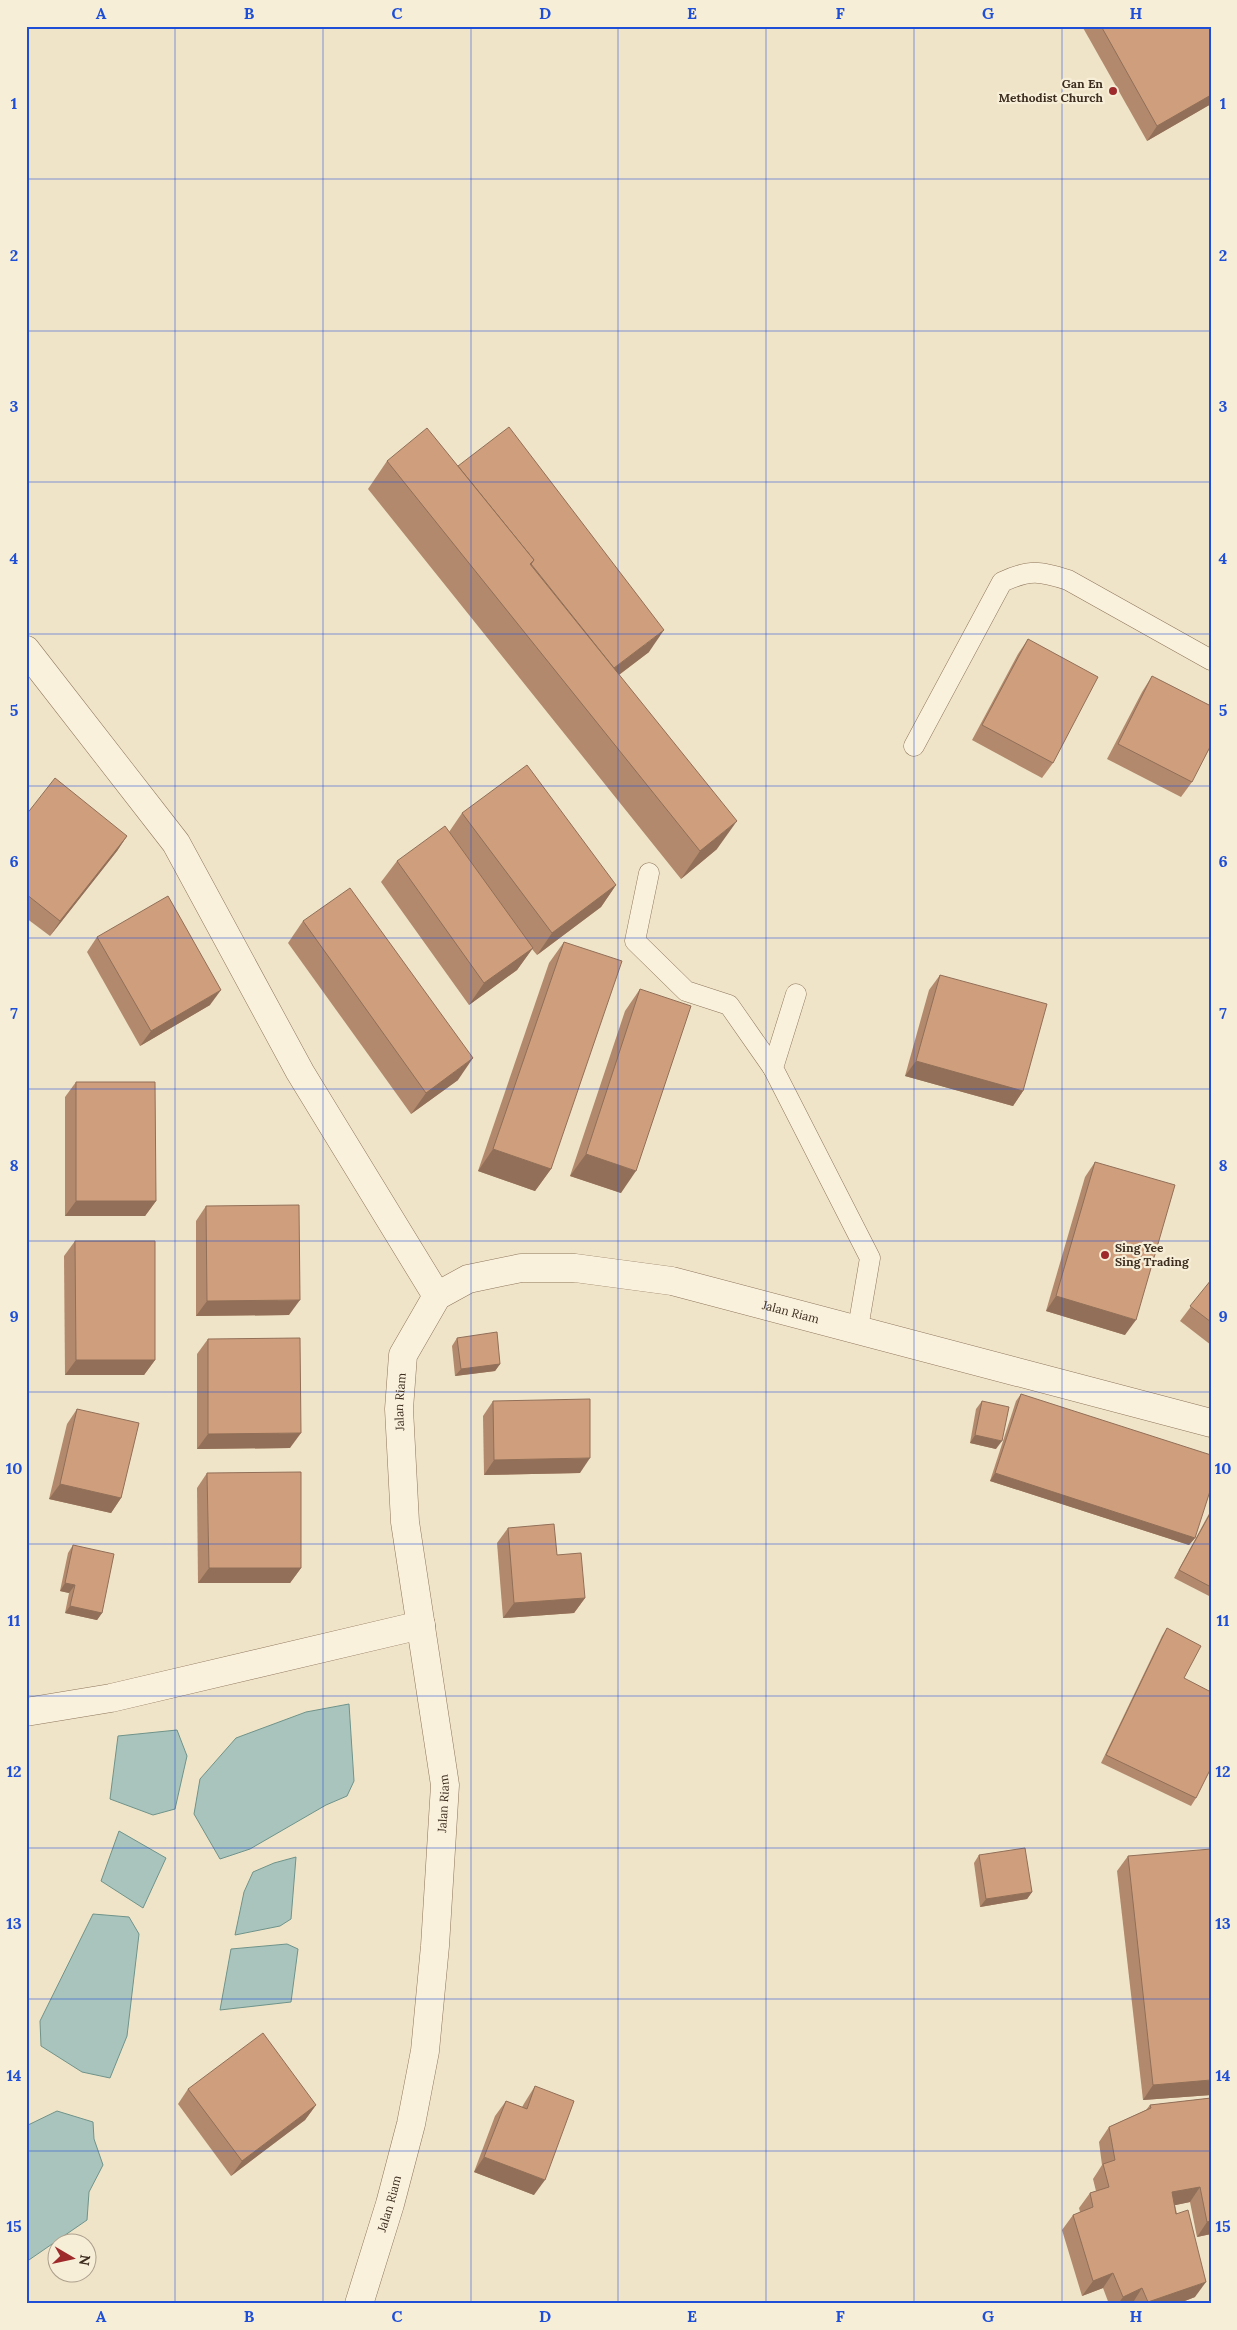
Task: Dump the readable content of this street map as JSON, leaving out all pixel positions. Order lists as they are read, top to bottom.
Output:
{
  "streets": {
    "street": ["Jalan Riam"]
  },
  "places": ["Gan En Methodist Church", "Sing Yee Sing Trading"],
  "north": "right",
  "grid": {
    "columns": [
      "A",
      "B",
      "C",
      "D",
      "E",
      "F",
      "G",
      "H"
    ],
    "rows": [
      "1",
      "2",
      "3",
      "4",
      "5",
      "6",
      "7",
      "8",
      "9",
      "10",
      "11",
      "12",
      "13",
      "14",
      "15"
    ]
  }
}
